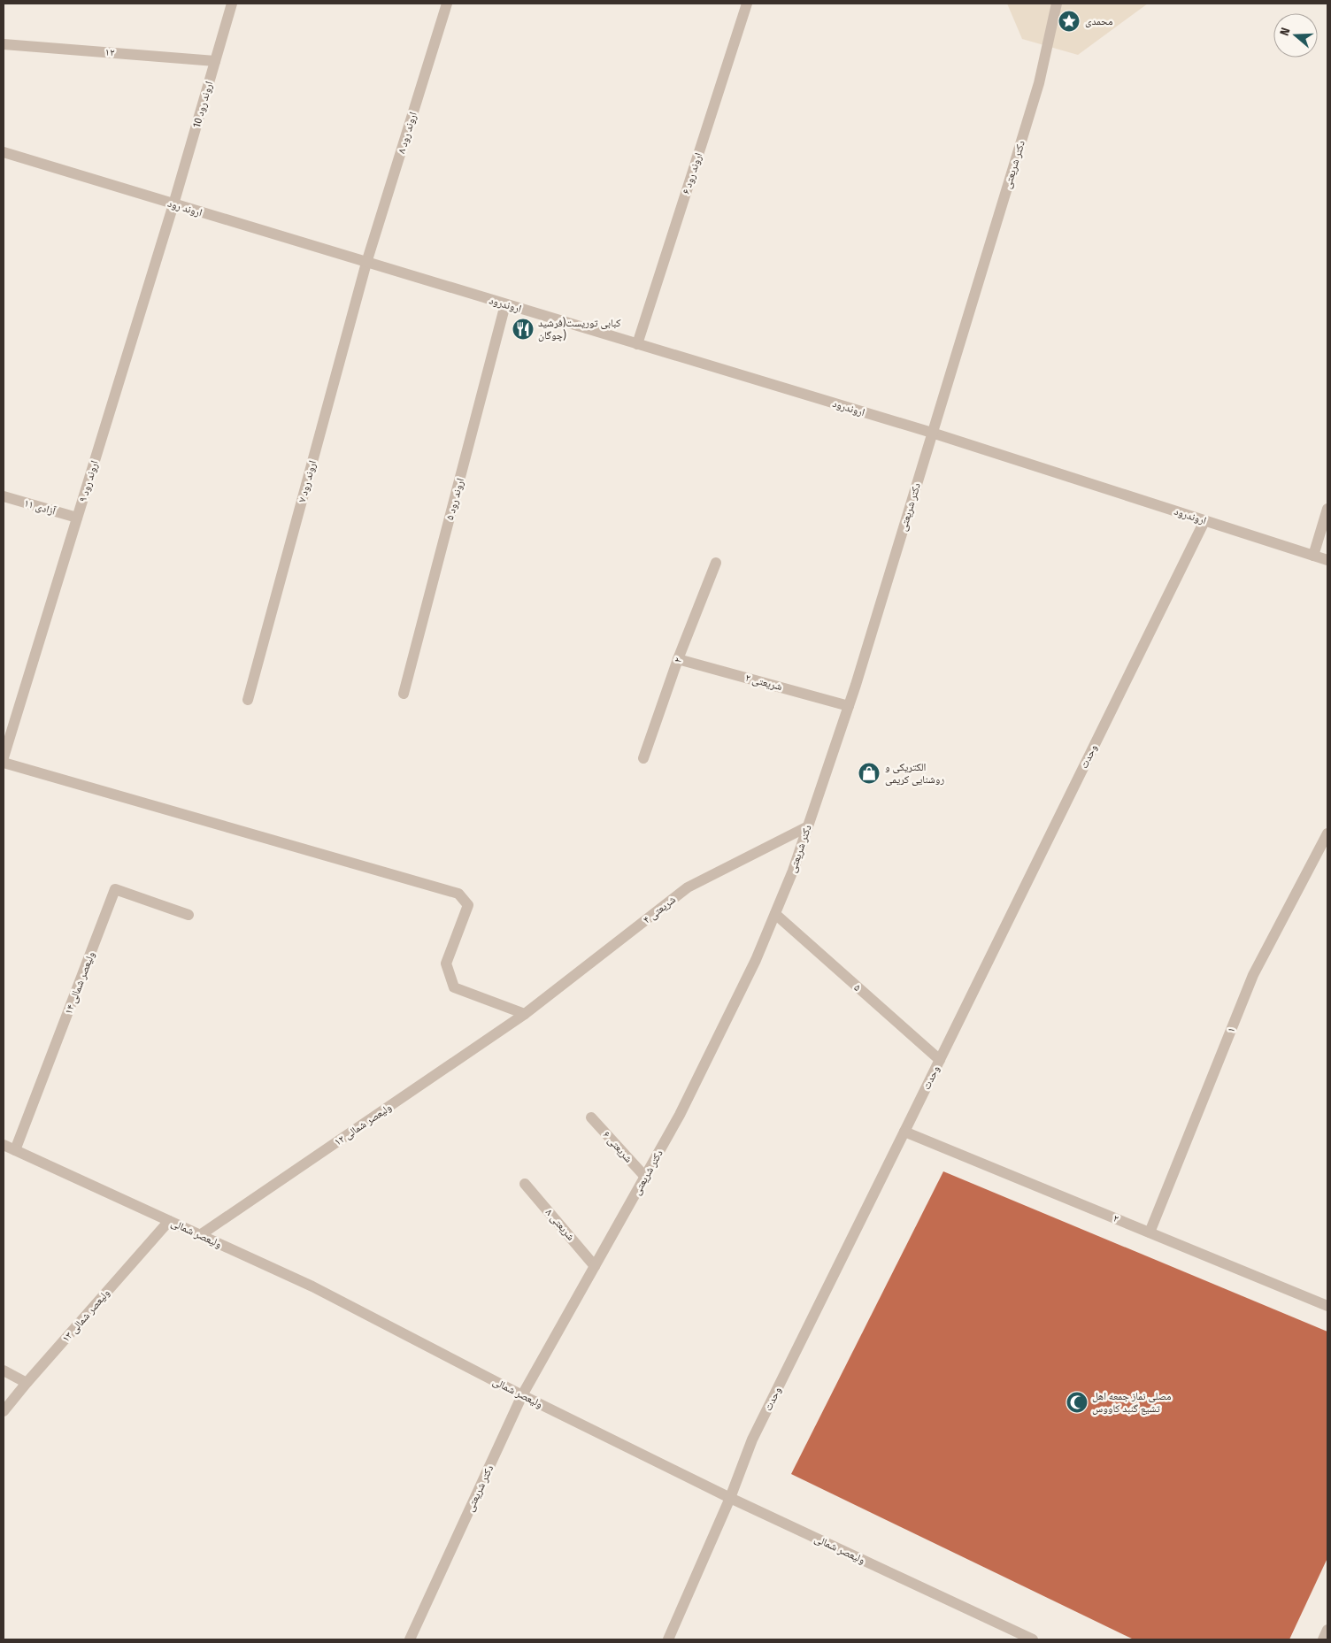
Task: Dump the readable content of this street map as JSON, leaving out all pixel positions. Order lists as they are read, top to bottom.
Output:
{
  "streets": {
    "street": [
      "۱۲",
      "اروند رود 10",
      "اروند رود ۸",
      "دکتر شریعتی",
      "اروند رود ۶",
      "اروند رود",
      "اروندرود",
      "اروند رود ۹",
      "اروند رود ۷",
      "اروند رود ۵",
      "آزادی ۱۱",
      "۲",
      "شریعتی ۲",
      "وحدت",
      "شریعتی ۴",
      "ولیعصر شمالی ۱۴",
      "۵",
      "۱",
      "ولیعصر شمالی ۱۲",
      "شریعتی ۶",
      "شریعتی ۸",
      "ولیعصر شمالی",
      "ولیعصر شمالی ۱۳"
    ]
  },
  "crossings": [
    ["۱۲", "اروند رود 10"],
    ["اروند رود 10", "اروند رود"],
    ["اروند رود 10", "اروند رود ۹"],
    ["اروند رود ۸", "اروند رود"],
    ["اروند رود ۸", "اروندرود"],
    ["اروند رود ۸", "اروند رود ۷"],
    ["دکتر شریعتی", "اروندرود"],
    ["دکتر شریعتی", "شریعتی ۲"],
    ["دکتر شریعتی", "شریعتی ۴"],
    ["دکتر شریعتی", "۵"],
    ["دکتر شریعتی", "شریعتی ۶"],
    ["دکتر شریعتی", "شریعتی ۸"],
    ["دکتر شریعتی", "ولیعصر شمالی"],
    ["اروند رود ۶", "اروندرود"],
    ["اروند رود", "اروندرود"],
    ["اروند رود", "اروند رود ۹"],
    ["اروند رود", "اروند رود ۷"],
    ["اروندرود", "اروند رود ۷"],
    ["اروندرود", "اروند رود ۵"],
    ["اروندرود", "وحدت"],
    ["اروند رود ۹", "آزادی ۱۱"],
    ["۲", "شریعتی ۲"],
    ["۲", "وحدت"],
    ["۲", "۱"],
    ["وحدت", "۵"],
    ["وحدت", "ولیعصر شمالی"],
    ["شریعتی ۴", "ولیعصر شمالی ۱۲"],
    ["ولیعصر شمالی ۱۴", "ولیعصر شمالی"],
    ["ولیعصر شمالی ۱۲", "ولیعصر شمالی"],
    ["ولیعصر شمالی", "ولیعصر شمالی ۱۳"]
  ],
  "places": {
    "place": ["محمدی"],
    "restaurant": ["کبابی توریست(فرشید چوگان)"],
    "shop": ["الکتریکی و روشنایی کریمی"],
    "mosque": ["مصلی نماز جمعه اهل تشیع گنبد کاووس"]
  },
  "north": "left"
}
